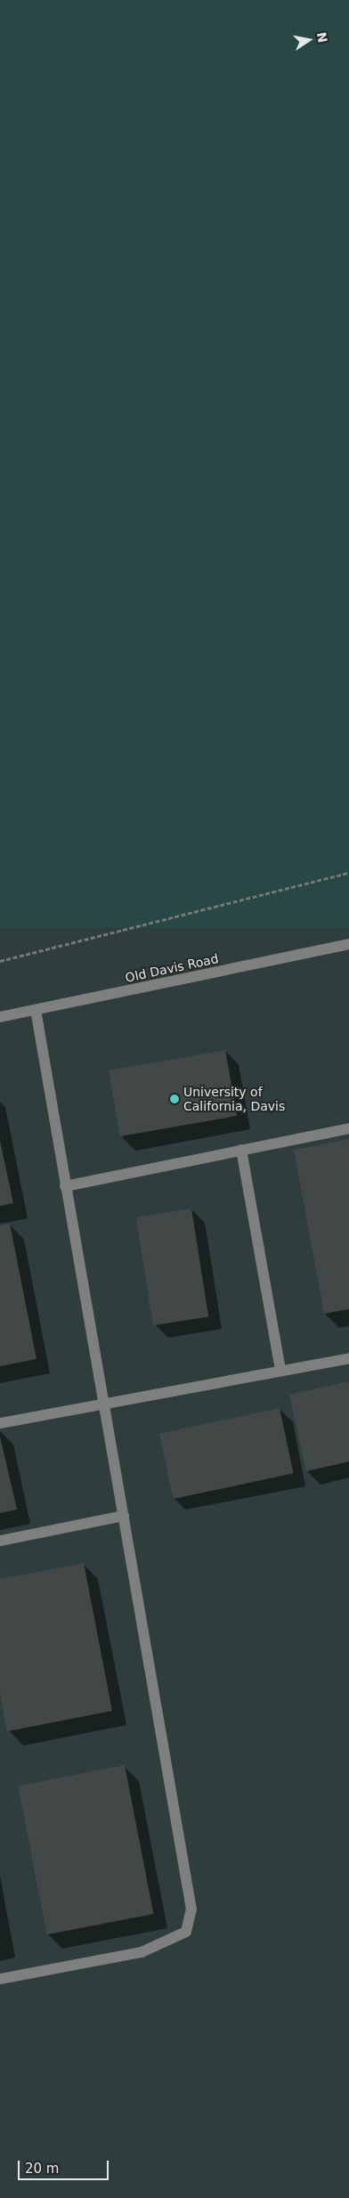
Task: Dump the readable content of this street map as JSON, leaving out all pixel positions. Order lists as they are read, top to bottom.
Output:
{
  "streets": {
    "street": ["Old Davis Road"]
  },
  "places": ["University of California, Davis"],
  "scale_bar": "20 m",
  "north": "right"
}
